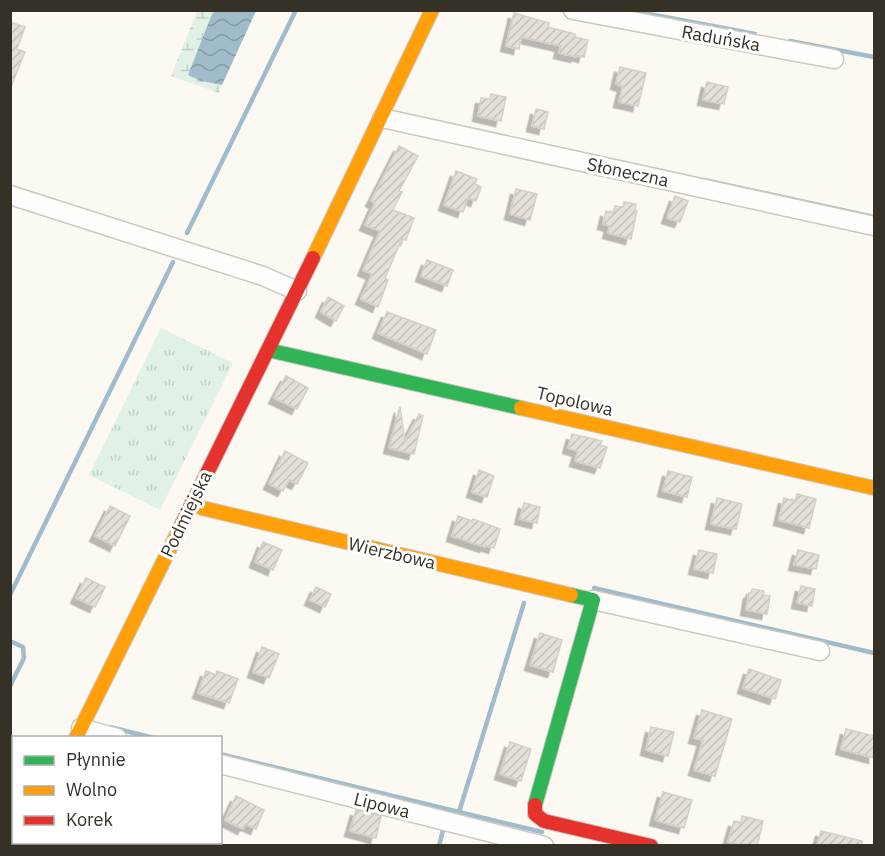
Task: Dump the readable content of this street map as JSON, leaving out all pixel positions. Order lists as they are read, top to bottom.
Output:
{
  "streets": {
    "street": [
      "Raduńska",
      "Słoneczna",
      "Topolowa",
      "Podmiejska",
      "Wierzbowa",
      "Lipowa"
    ]
  },
  "crossings": [
    ["Słoneczna", "Podmiejska"],
    ["Topolowa", "Podmiejska"],
    ["Podmiejska", "Wierzbowa"]
  ],
  "legend": ["Płynnie", "Wolno", "Korek"]
}
